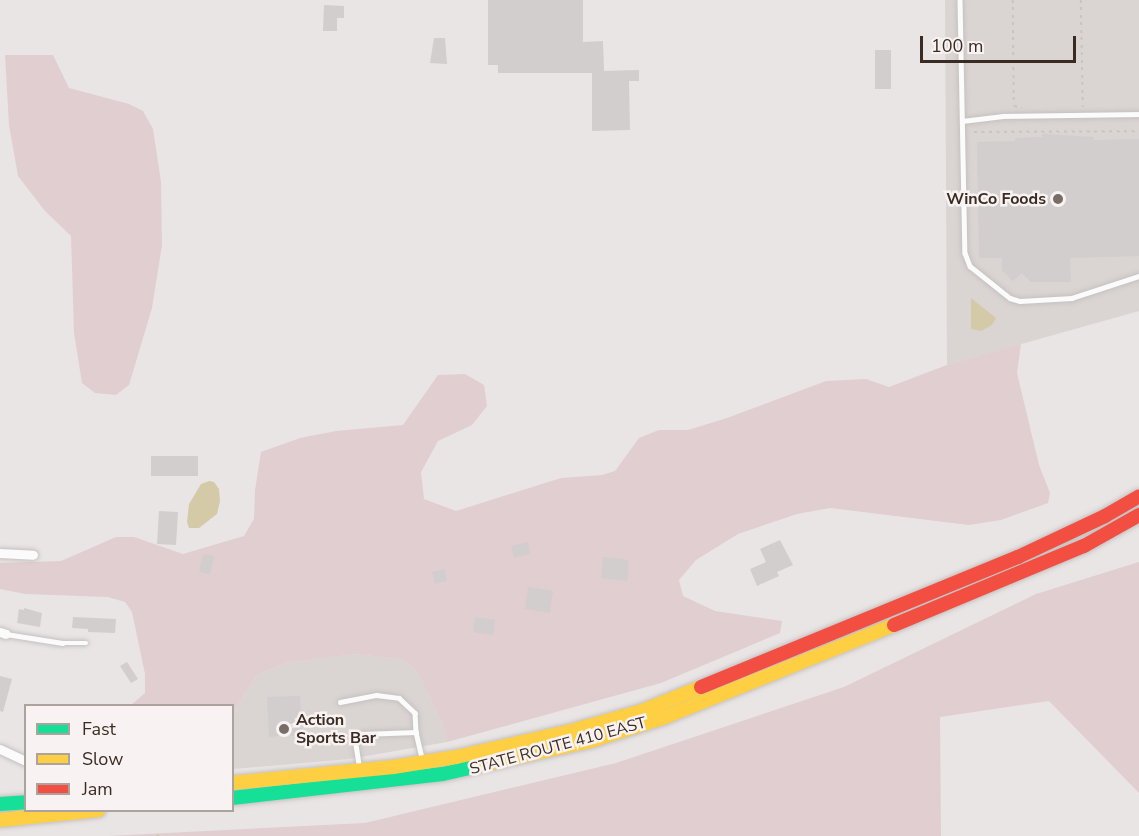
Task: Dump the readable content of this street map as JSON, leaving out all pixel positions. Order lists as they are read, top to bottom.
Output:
{
  "streets": {
    "highway": ["STATE ROUTE 410 EAST"]
  },
  "places": ["WinCo Foods", "Action Sports Bar"],
  "legend": ["Fast", "Slow", "Jam"],
  "scale_bar": "100 m"
}
